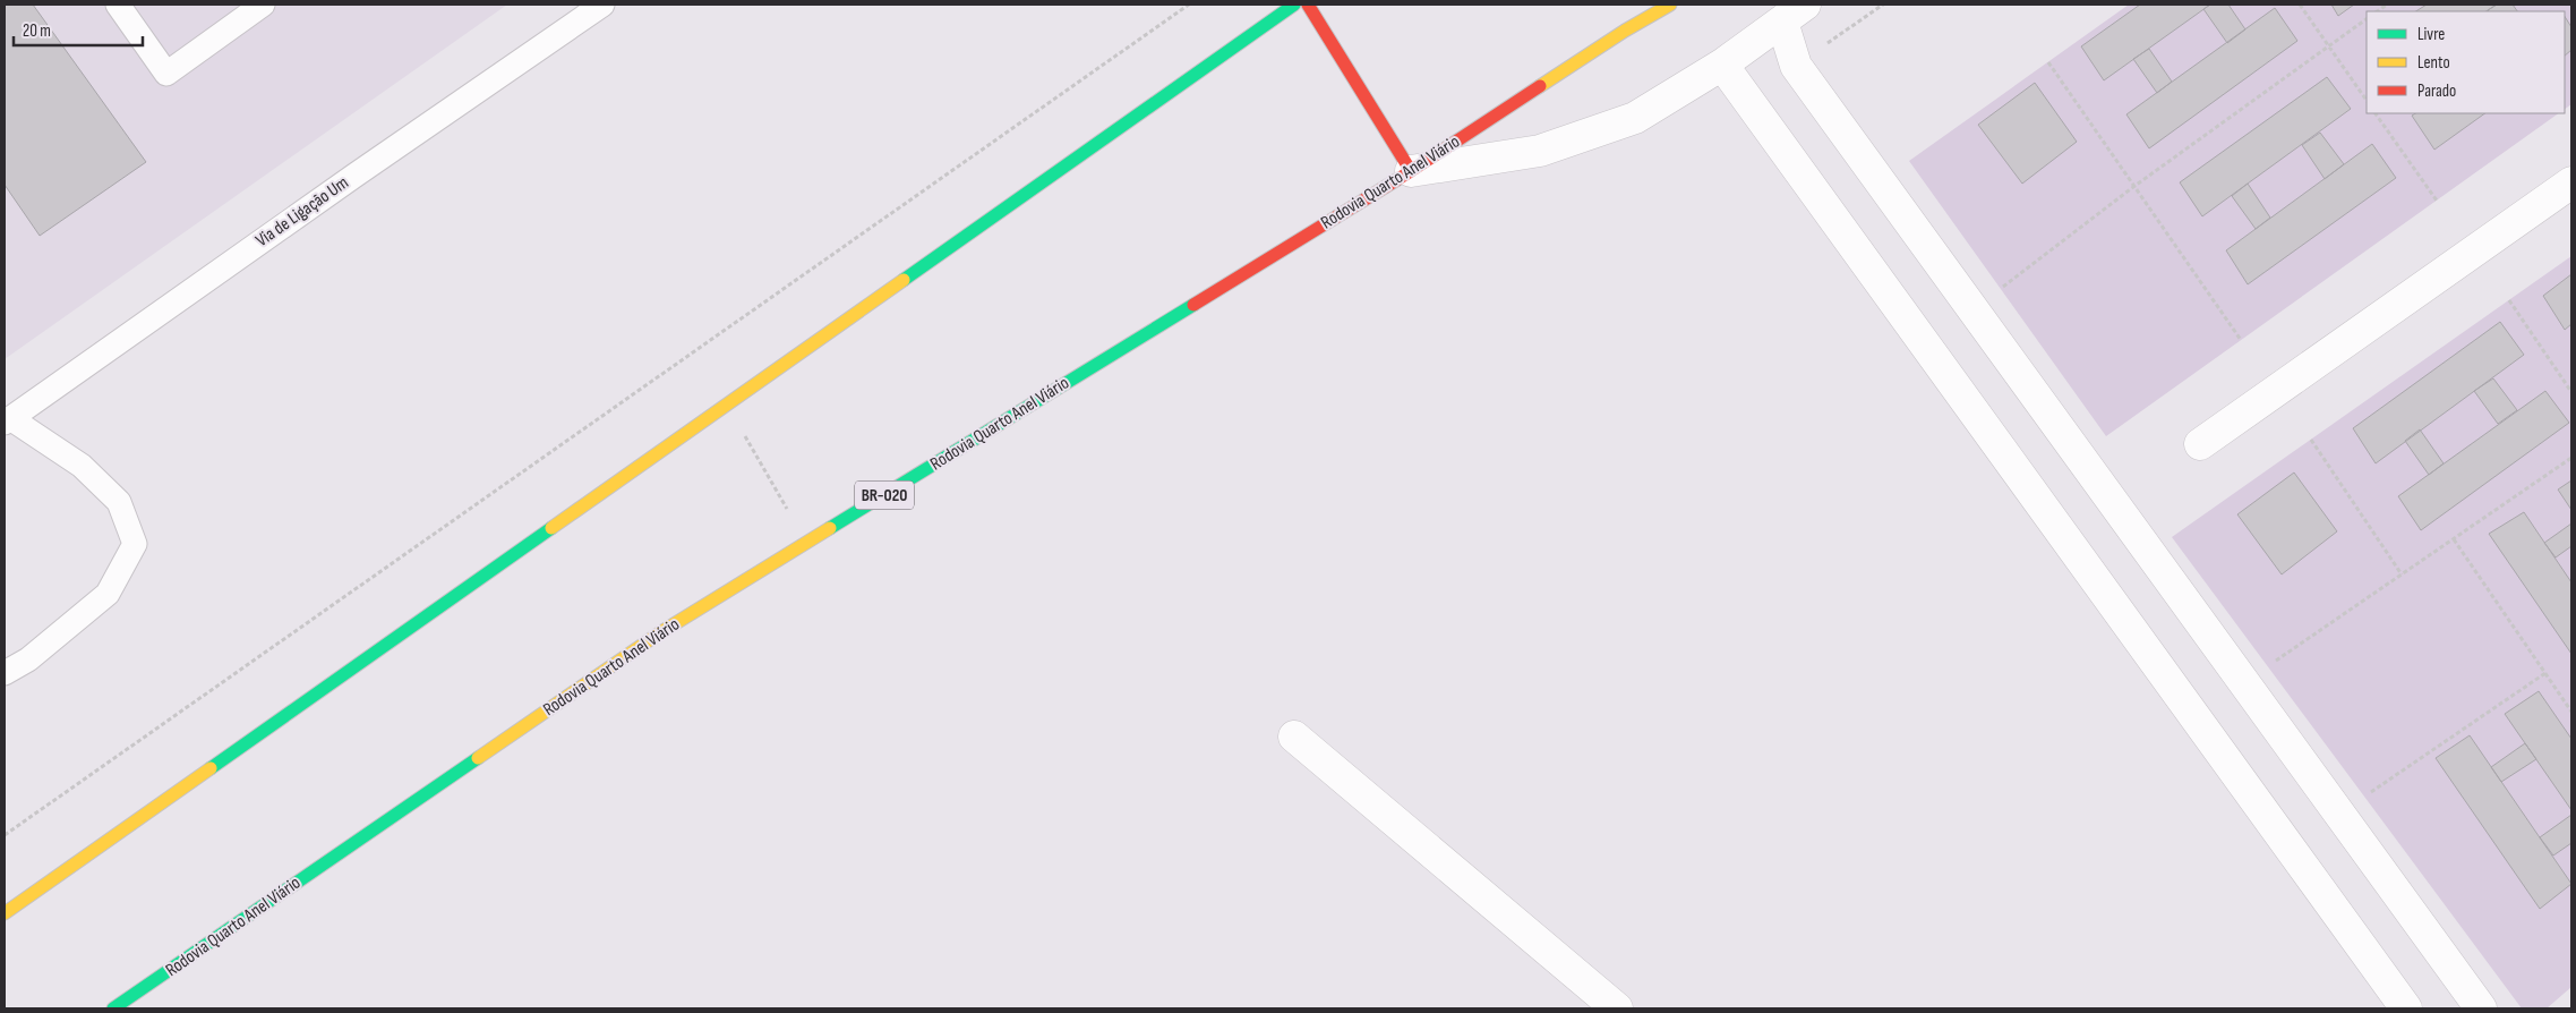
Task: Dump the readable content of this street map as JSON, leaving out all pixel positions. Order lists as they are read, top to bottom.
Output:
{
  "streets": {
    "highway": ["Rodovia Quarto Anel Viário", "BR-020"],
    "lane": ["Via de Ligação Um"]
  },
  "legend": ["Livre", "Lento", "Parado"],
  "scale_bar": "20 m"
}
